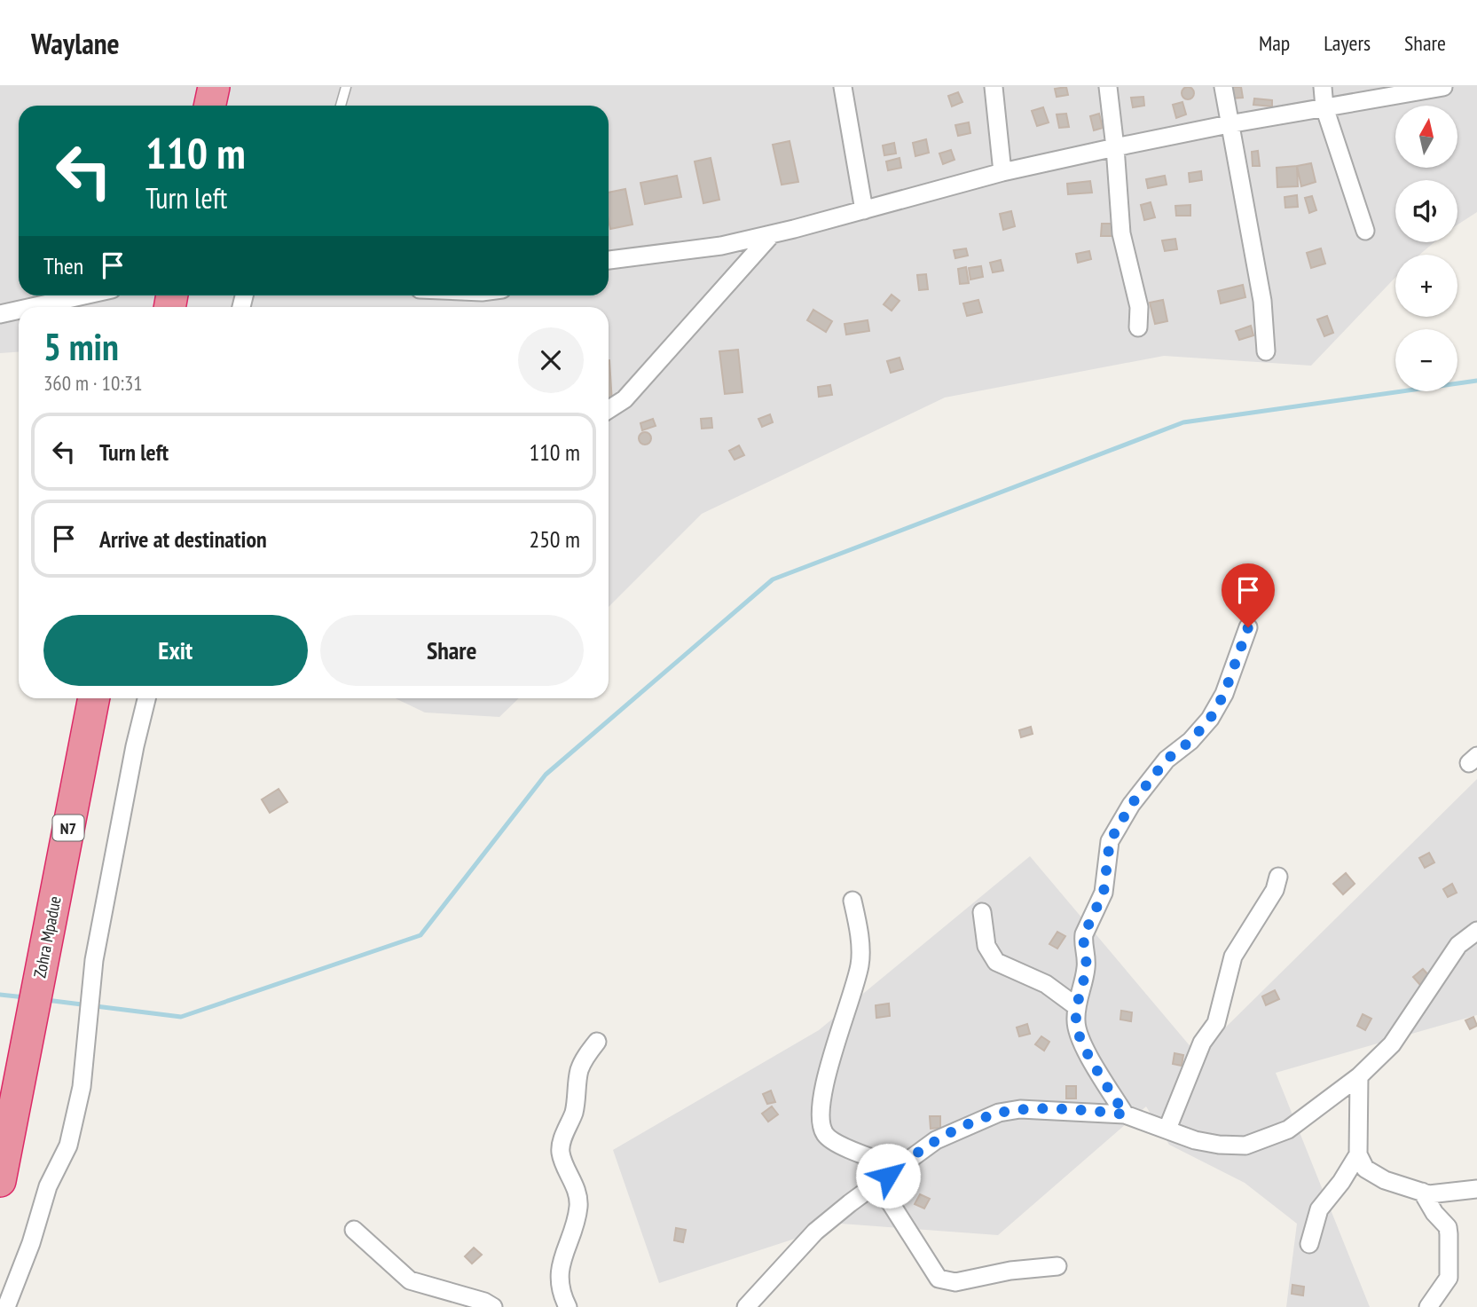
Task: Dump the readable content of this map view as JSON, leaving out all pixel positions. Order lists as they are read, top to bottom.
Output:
{
  "streets": {
    "highway": ["N7", "Zohra Mpadue"]
  },
  "north": "top",
  "page": {
    "header": "Waylane",
    "nav": ["Map", "Layers", "Share"],
    "map_buttons": ["+", "−"],
    "turn": ["110 m", "Turn left"],
    "then": "Then",
    "heading": ["5 min", "360 m · 10:31"],
    "list": [
      {
        "name": "Turn left",
        "value": "110 m"
      },
      {
        "name": "Arrive at destination",
        "value": "250 m"
      }
    ],
    "buttons": ["Exit", "Share"]
  }
}
